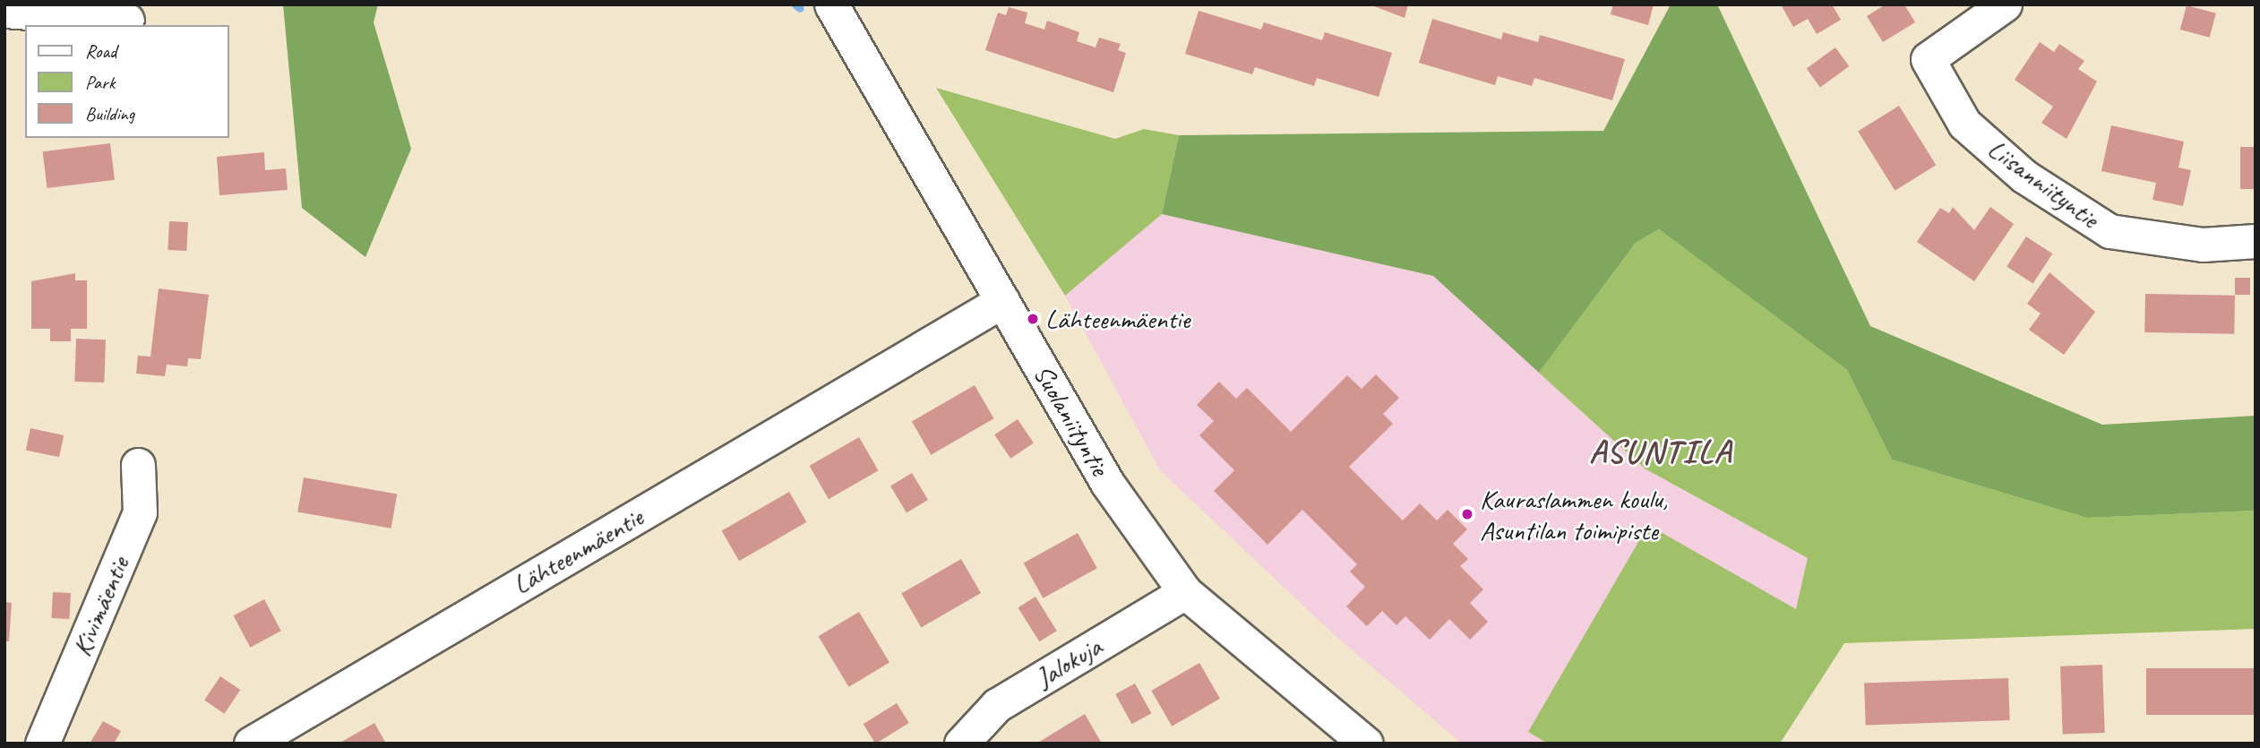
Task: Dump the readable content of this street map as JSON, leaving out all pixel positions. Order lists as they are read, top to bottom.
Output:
{
  "streets": {
    "street": [
      "Liisanniityntie",
      "Suolaniityntie",
      "Lähteenmäentie",
      "Kivimäentie",
      "Jalokuja"
    ]
  },
  "crossings": [
    ["Suolaniityntie", "Lähteenmäentie"],
    ["Suolaniityntie", "Jalokuja"]
  ],
  "districts": ["ASUNTILA"],
  "places": ["Lähteenmäentie", "Kauraslammen koulu, Asuntilan toimipiste"],
  "legend": ["Road", "Park", "Building"]
}
